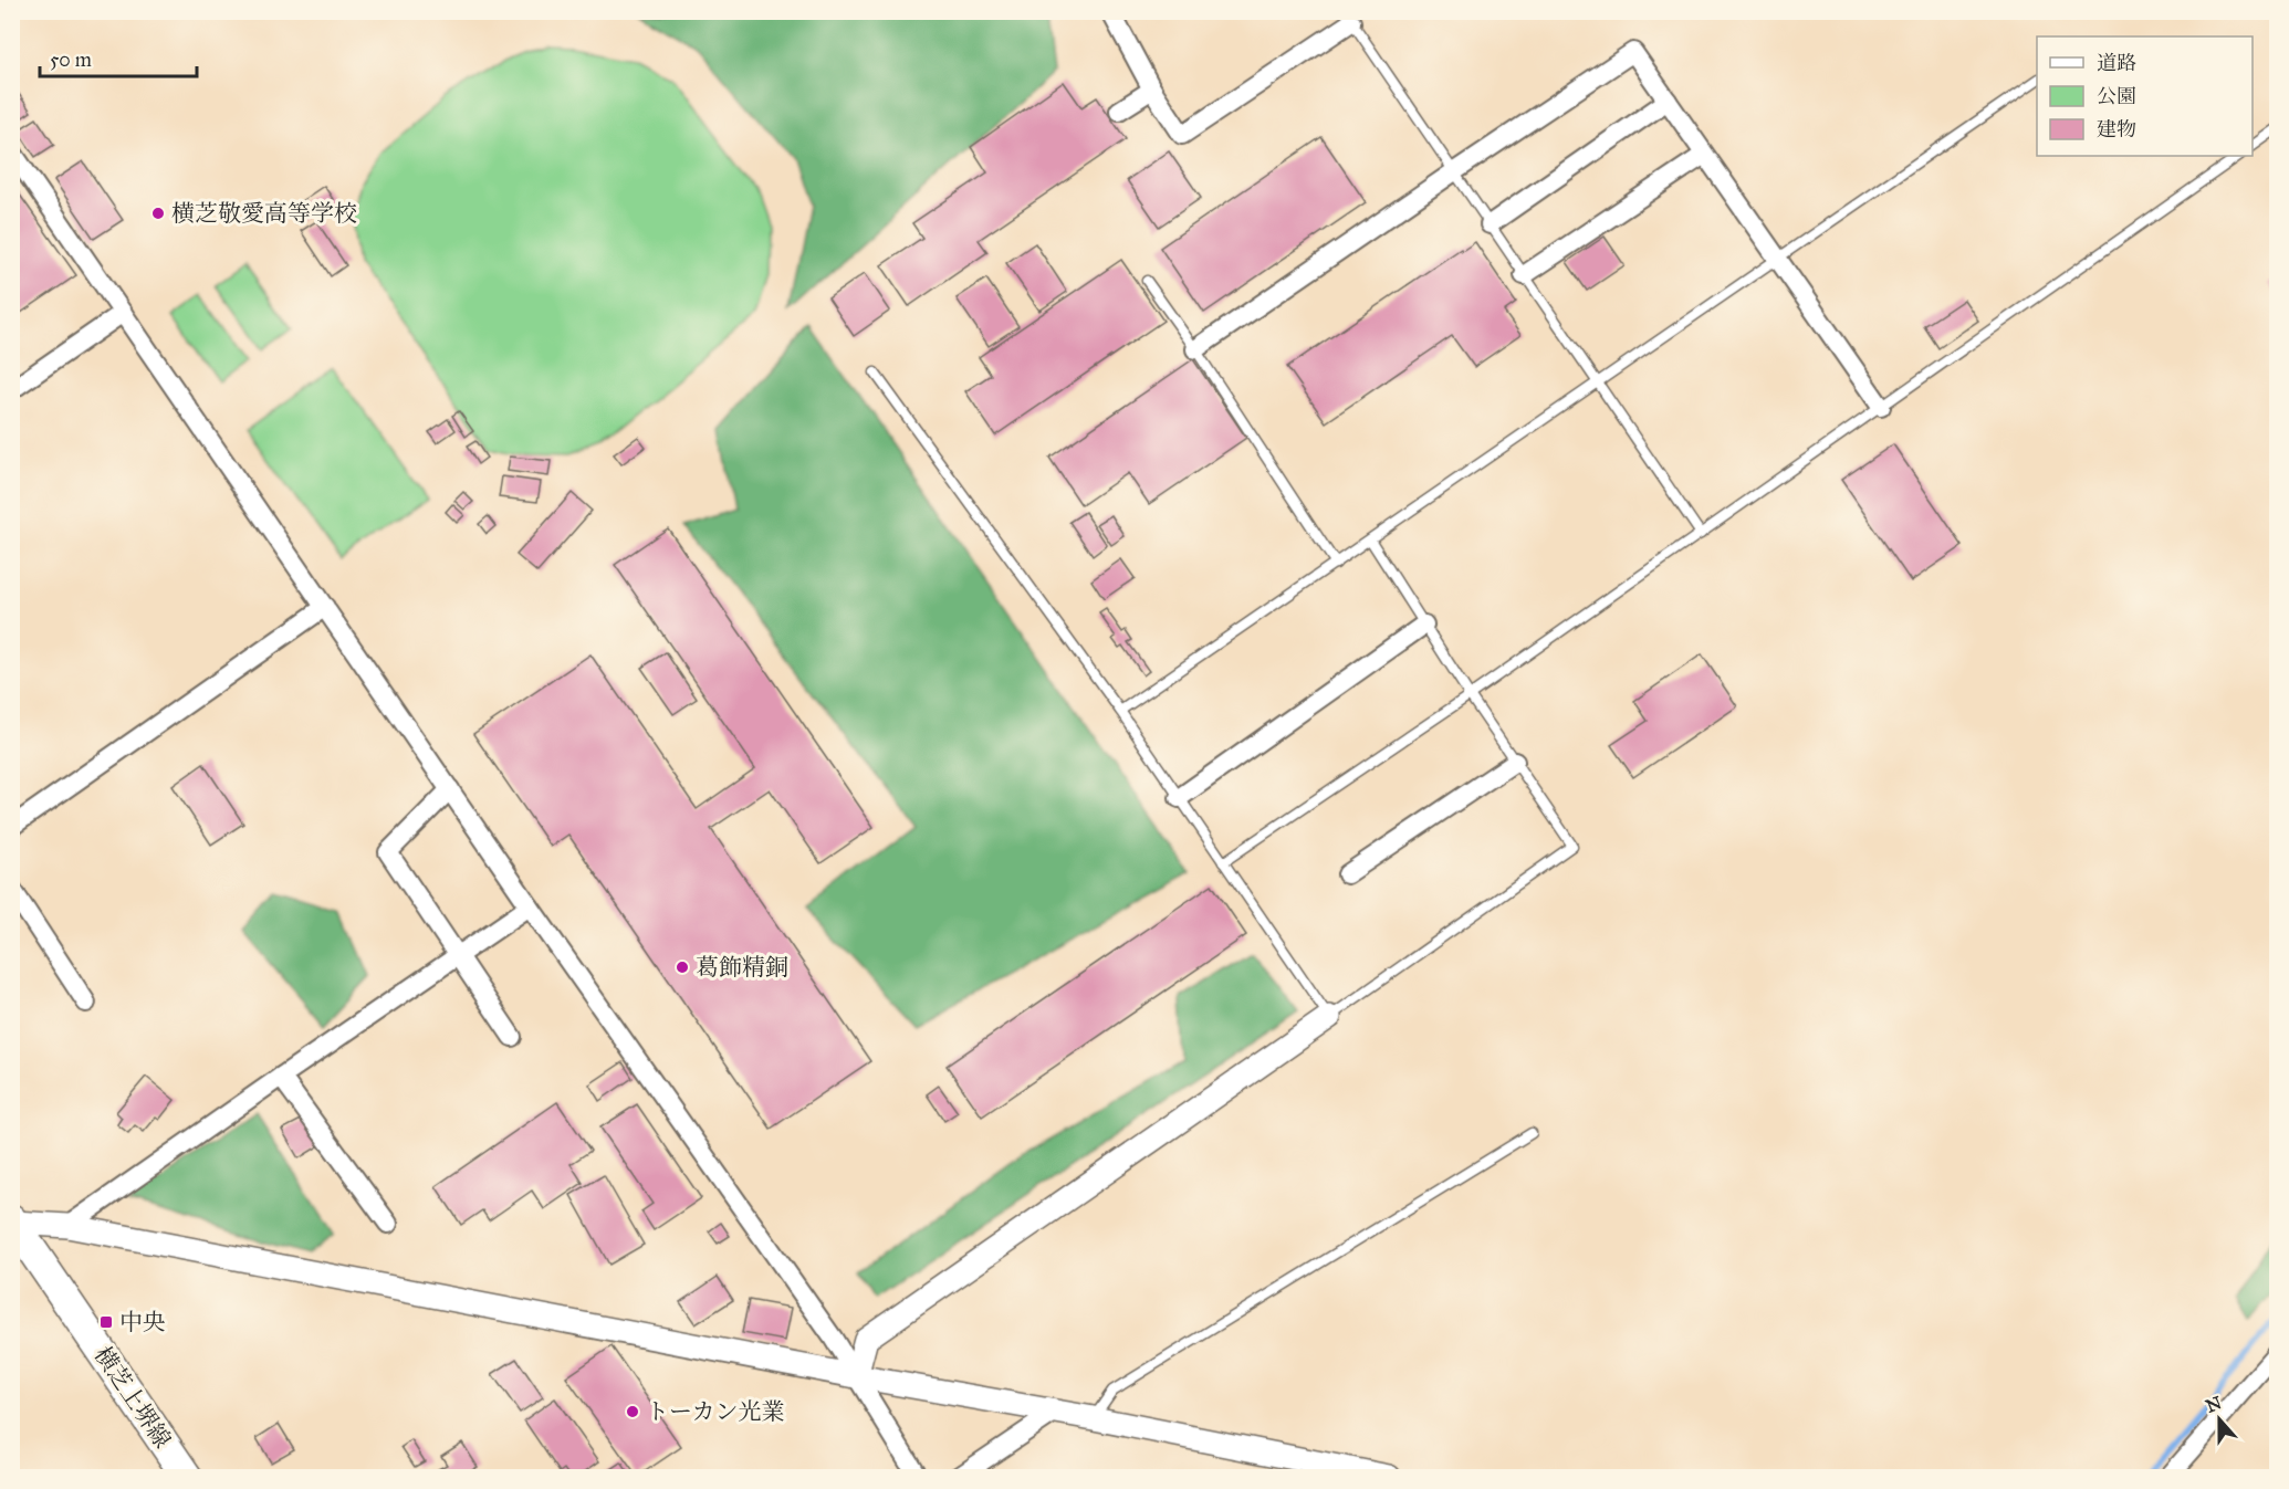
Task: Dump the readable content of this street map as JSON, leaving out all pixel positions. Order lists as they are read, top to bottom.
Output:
{
  "streets": {
    "main road": ["横芝上堺線"]
  },
  "places": {
    "other": ["横芝敬愛高等学校", "葛飾精銅", "トーカン光業"],
    "transit": ["中央"]
  },
  "legend": ["道路", "公園", "建物"],
  "scale_bar": "50 m",
  "north": "top"
}
